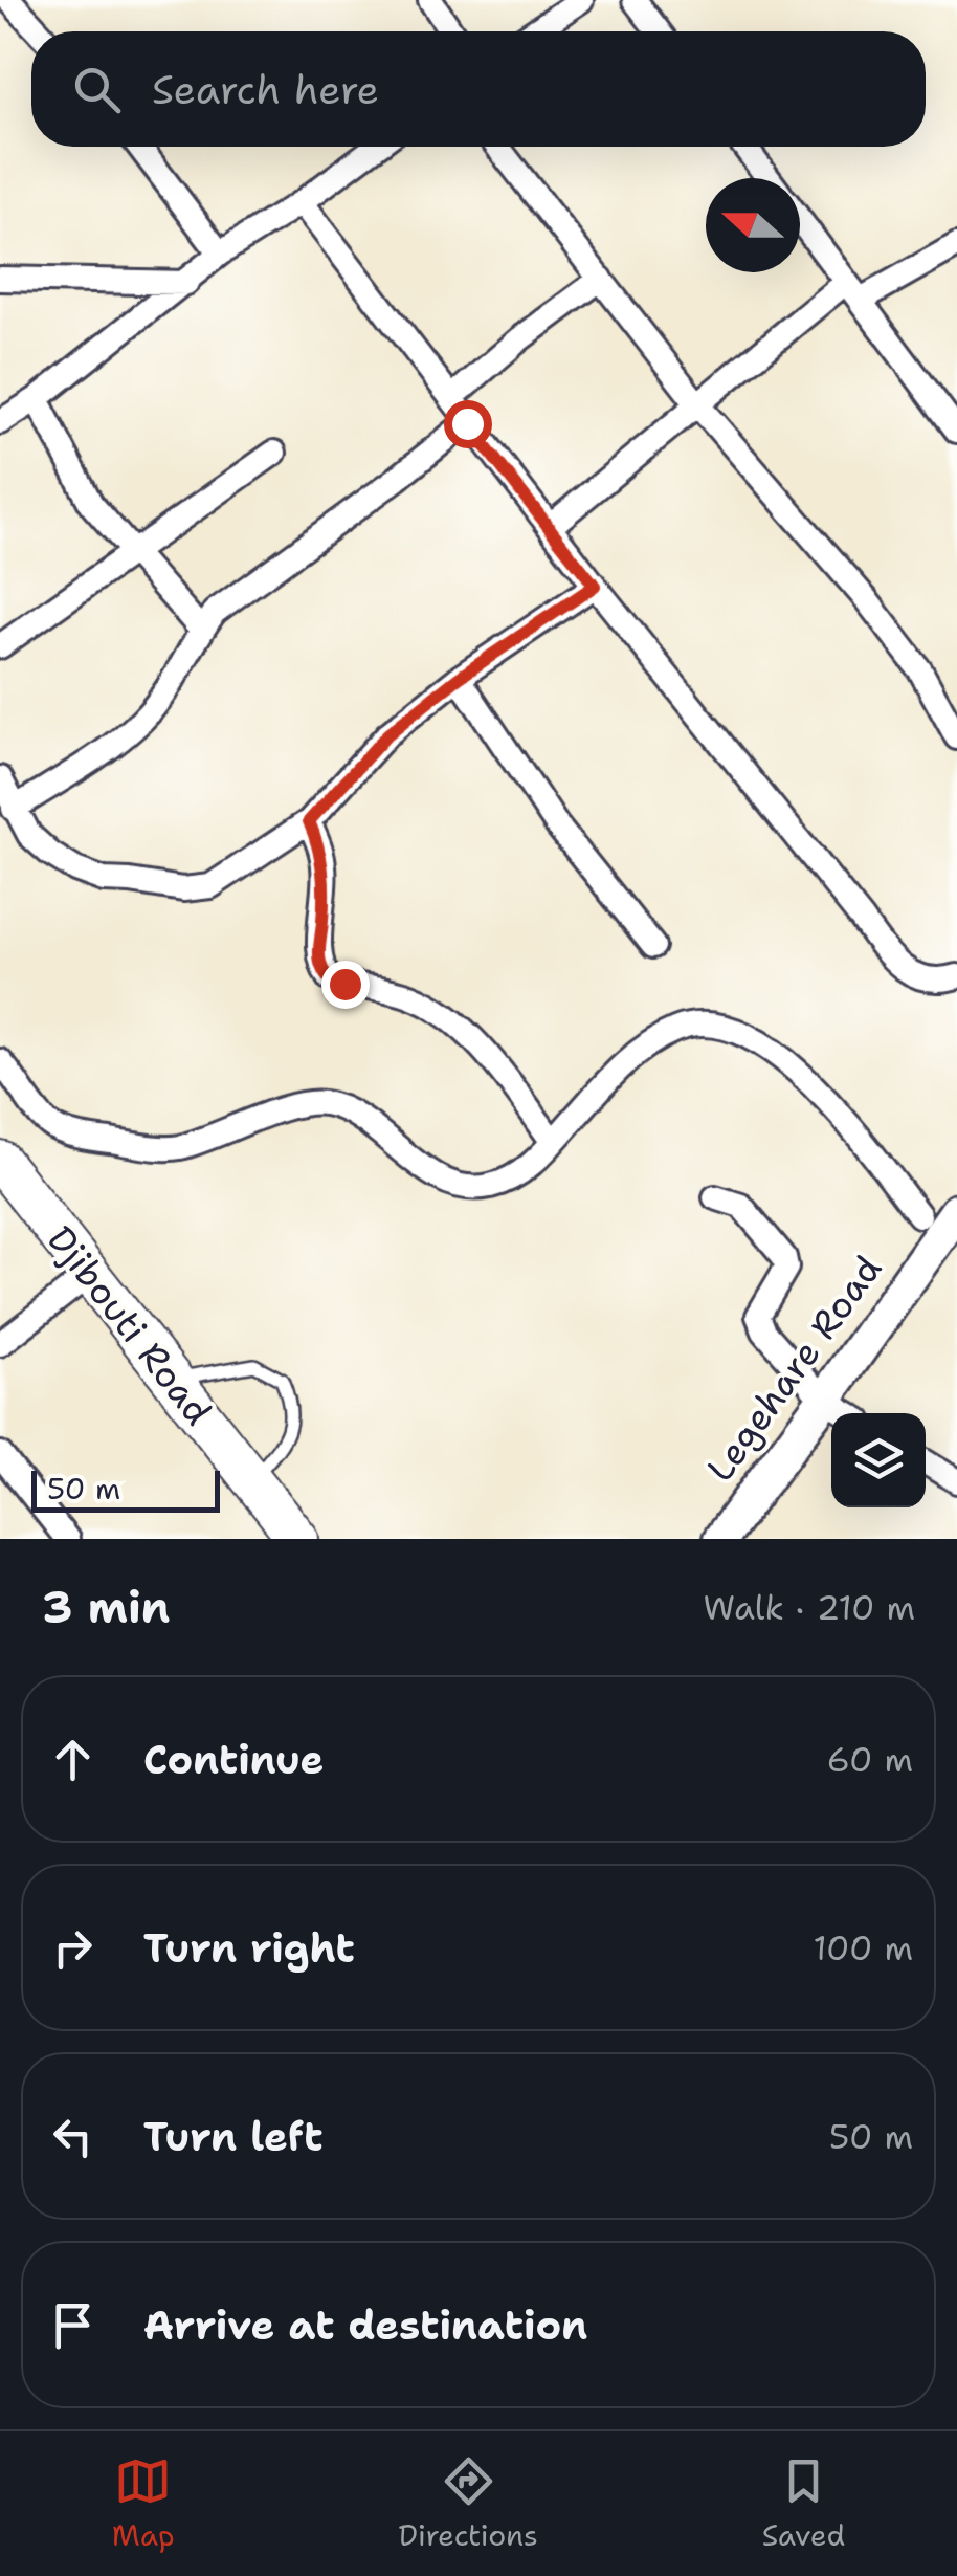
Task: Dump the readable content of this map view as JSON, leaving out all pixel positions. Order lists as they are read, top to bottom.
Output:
{
  "streets": {
    "main road": ["Djibouti Road", "Legehare Road"]
  },
  "scale_bar": "50 m",
  "north": "left",
  "page": {
    "search": "Search here",
    "scale": "50 m",
    "heading": ["3 min", "Walk · 210 m"],
    "list": [
      ["Continue", "60 m"],
      ["Turn right", "100 m"],
      ["Turn left", "50 m"],
      "Arrive at destination"
    ],
    "nav": ["Map", "Directions", "Saved"]
  }
}
